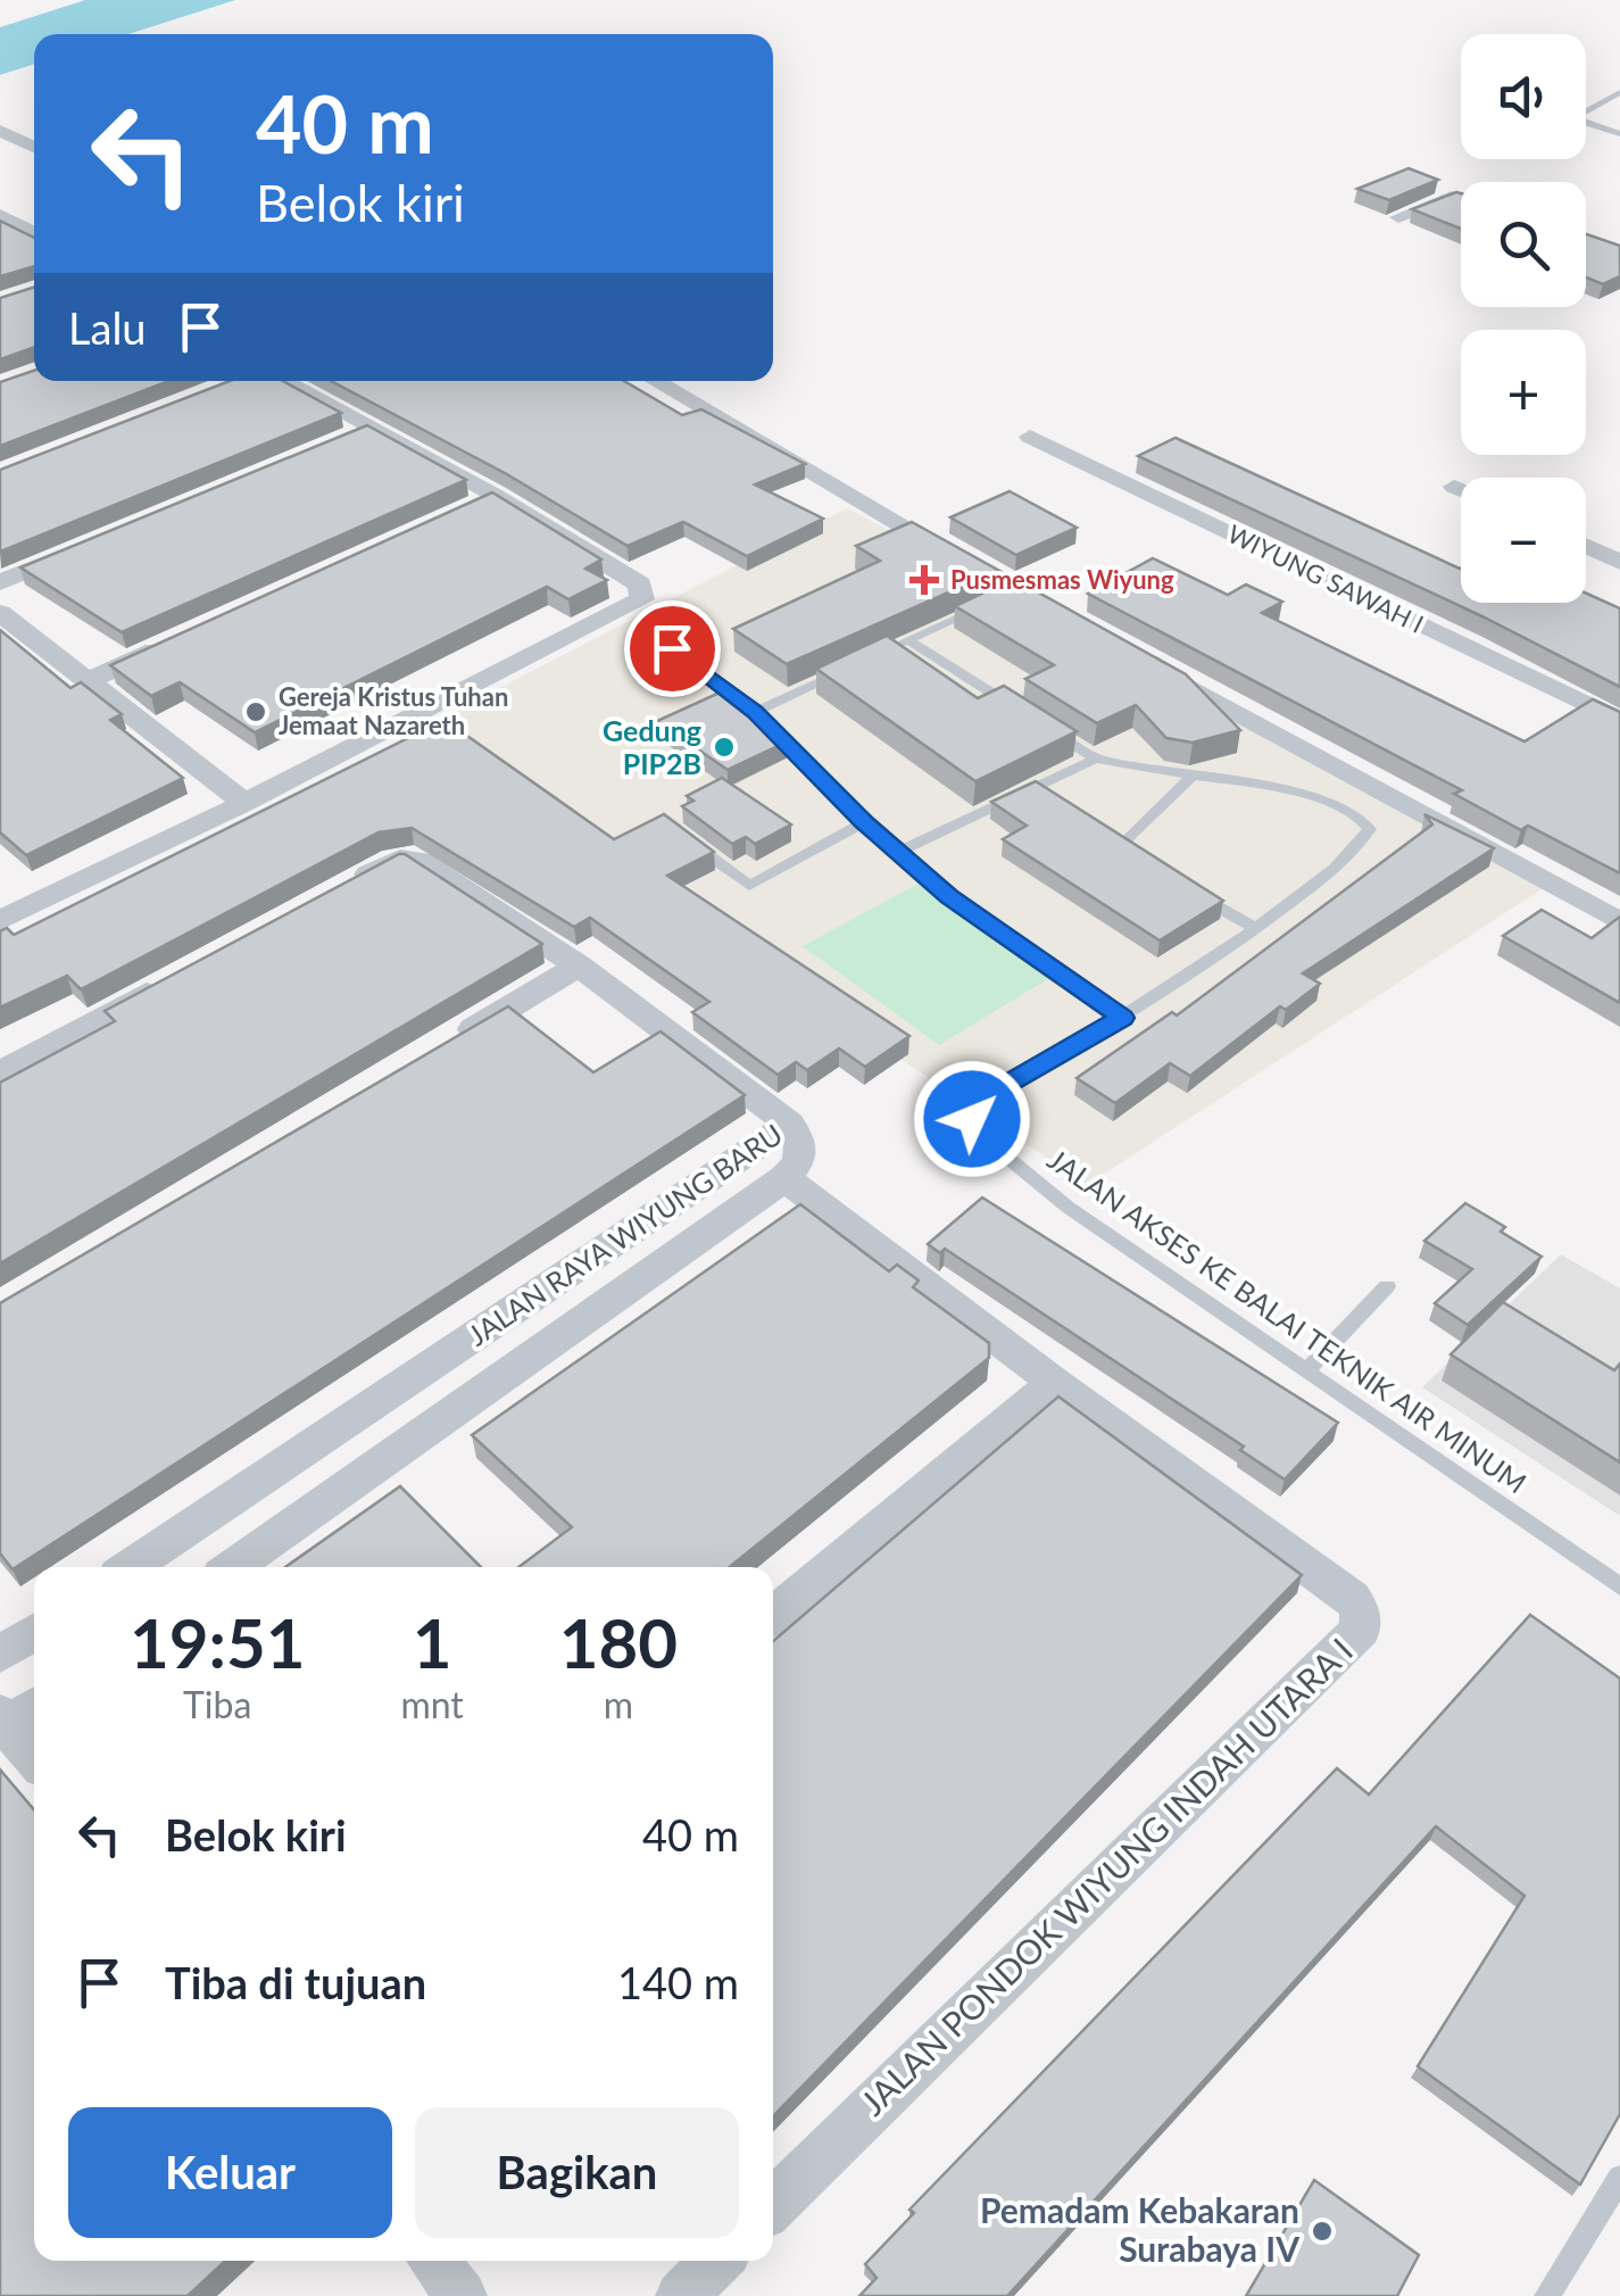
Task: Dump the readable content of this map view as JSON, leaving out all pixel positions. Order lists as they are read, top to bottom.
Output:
{
  "streets": {
    "street": ["WIYUNG SAWAH I", "JALAN RAYA WIYUNG BARU", "JALAN PONDOK WIYUNG INDAH UTARA I"],
    "lane": ["JALAN AKSES KE BALAI TEKNIK AIR MINUM"]
  },
  "crossings": [
    ["JALAN RAYA WIYUNG BARU", "JALAN PONDOK WIYUNG INDAH UTARA I"]
  ],
  "places": {
    "health": ["Pusmesmas Wiyung"],
    "other": ["Gereja Kristus Tuhan Jemaat Nazareth", "Gedung PIP2B", "Pemadam Kebakaran Surabaya IV"]
  },
  "page": {
    "map_buttons": ["+", "−"],
    "turn": ["40 m", "Belok kiri"],
    "then": "Lalu",
    "eta": [
      "19:51",
      "Tiba",
      "1",
      "mnt",
      "180",
      "m"
    ],
    "list": [
      {
        "name": "Belok kiri",
        "value": "40 m"
      },
      {
        "name": "Tiba di tujuan",
        "value": "140 m"
      }
    ],
    "buttons": ["Keluar", "Bagikan"]
  }
}
